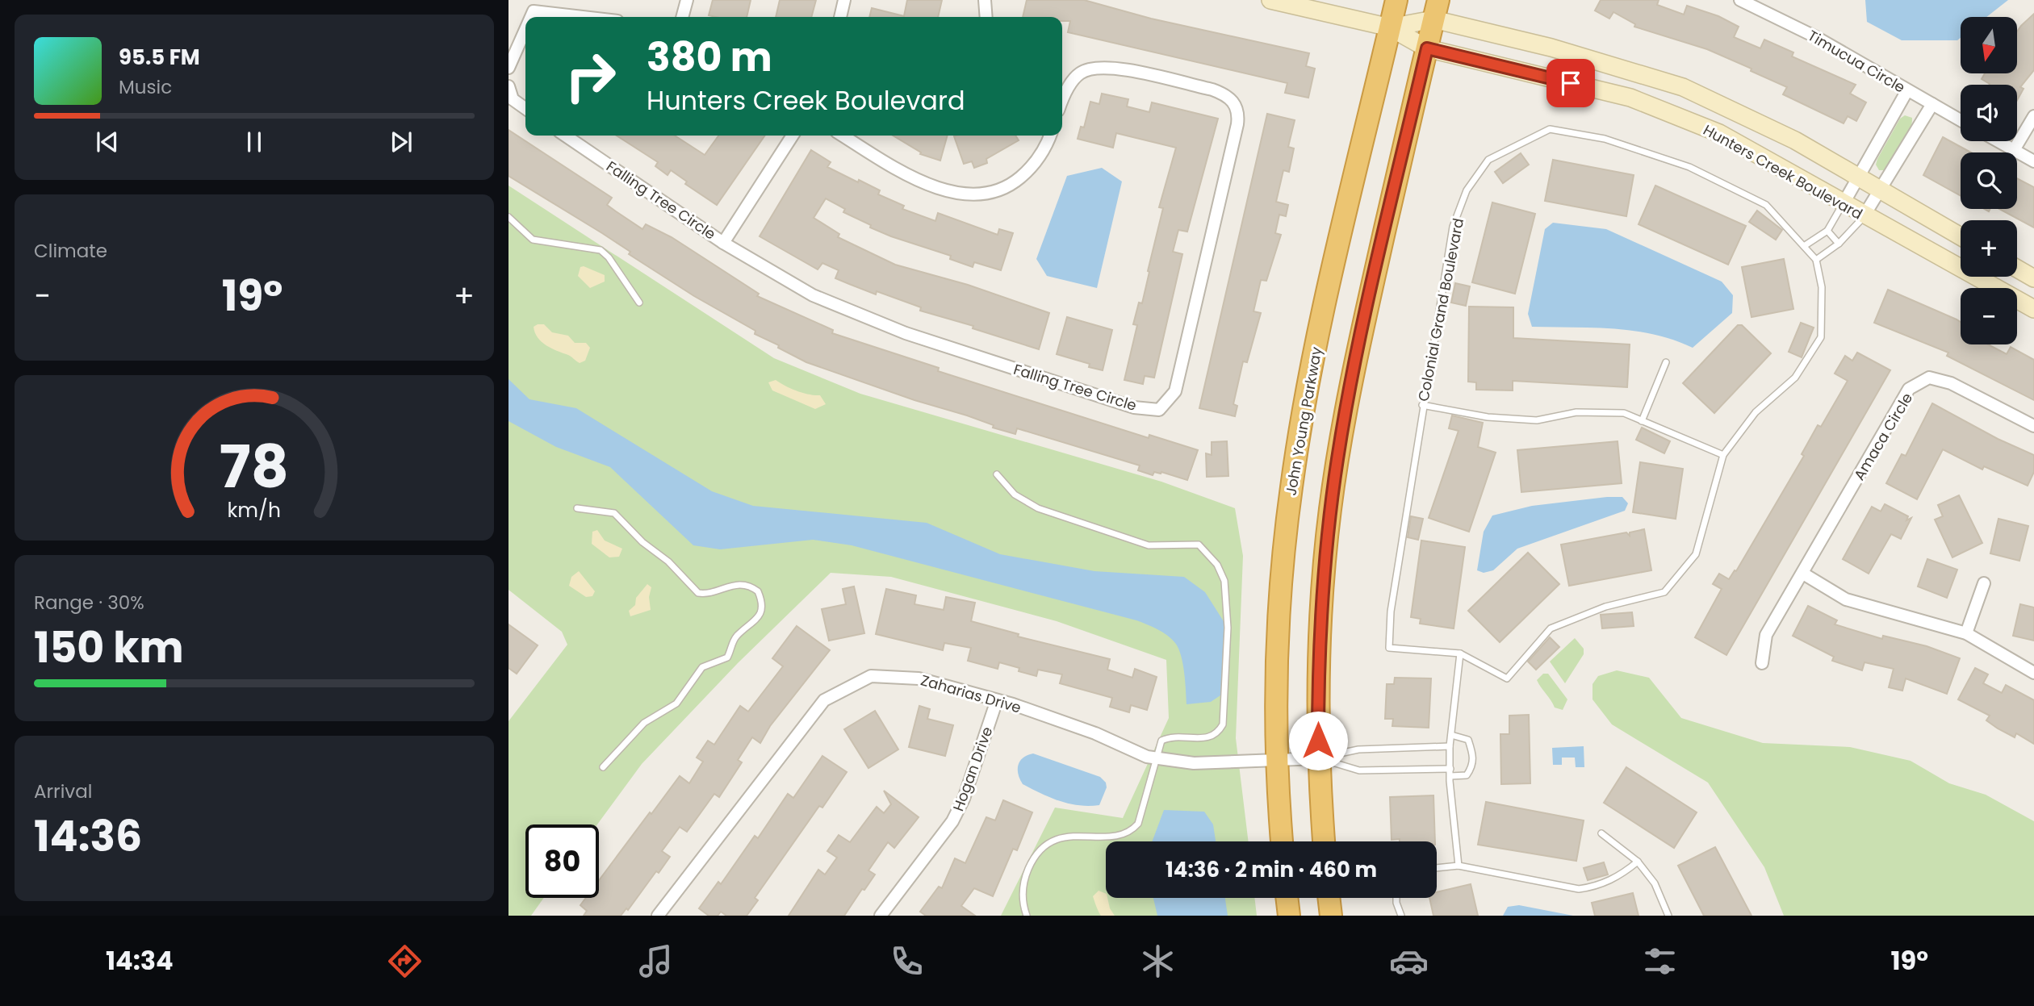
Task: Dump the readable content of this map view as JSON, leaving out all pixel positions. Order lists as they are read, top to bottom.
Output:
{
  "streets": {
    "highway": ["John Young Parkway"],
    "street": [
      "Timucua Circle",
      "Hunters Creek Boulevard",
      "Falling Tree Circle",
      "Amaca Circle",
      "Zaharias Drive",
      "Hogan Drive"
    ],
    "lane": ["Colonial Grand Boulevard"]
  },
  "crossings": [
    ["Hunters Creek Boulevard", "John Young Parkway"],
    ["John Young Parkway", "Zaharias Drive"],
    ["Zaharias Drive", "Hogan Drive"]
  ],
  "north": "bottom",
  "page": {
    "map_buttons": ["+", "−"],
    "turn": ["380 m", "Hunters Creek Boulevard"],
    "song": ["95.5 FM", "Music"],
    "tile": [
      "Climate",
      ["Range · 30%", "150 km"],
      ["Arrival", "14:36"]
    ],
    "heat": ["−", "19°", "+"],
    "limit": "80",
    "trip": "14:36 · 2 min · 460 m",
    "tabs": ["14:34", "19°"],
    "gauge": ["78", "km/h"]
  }
}
